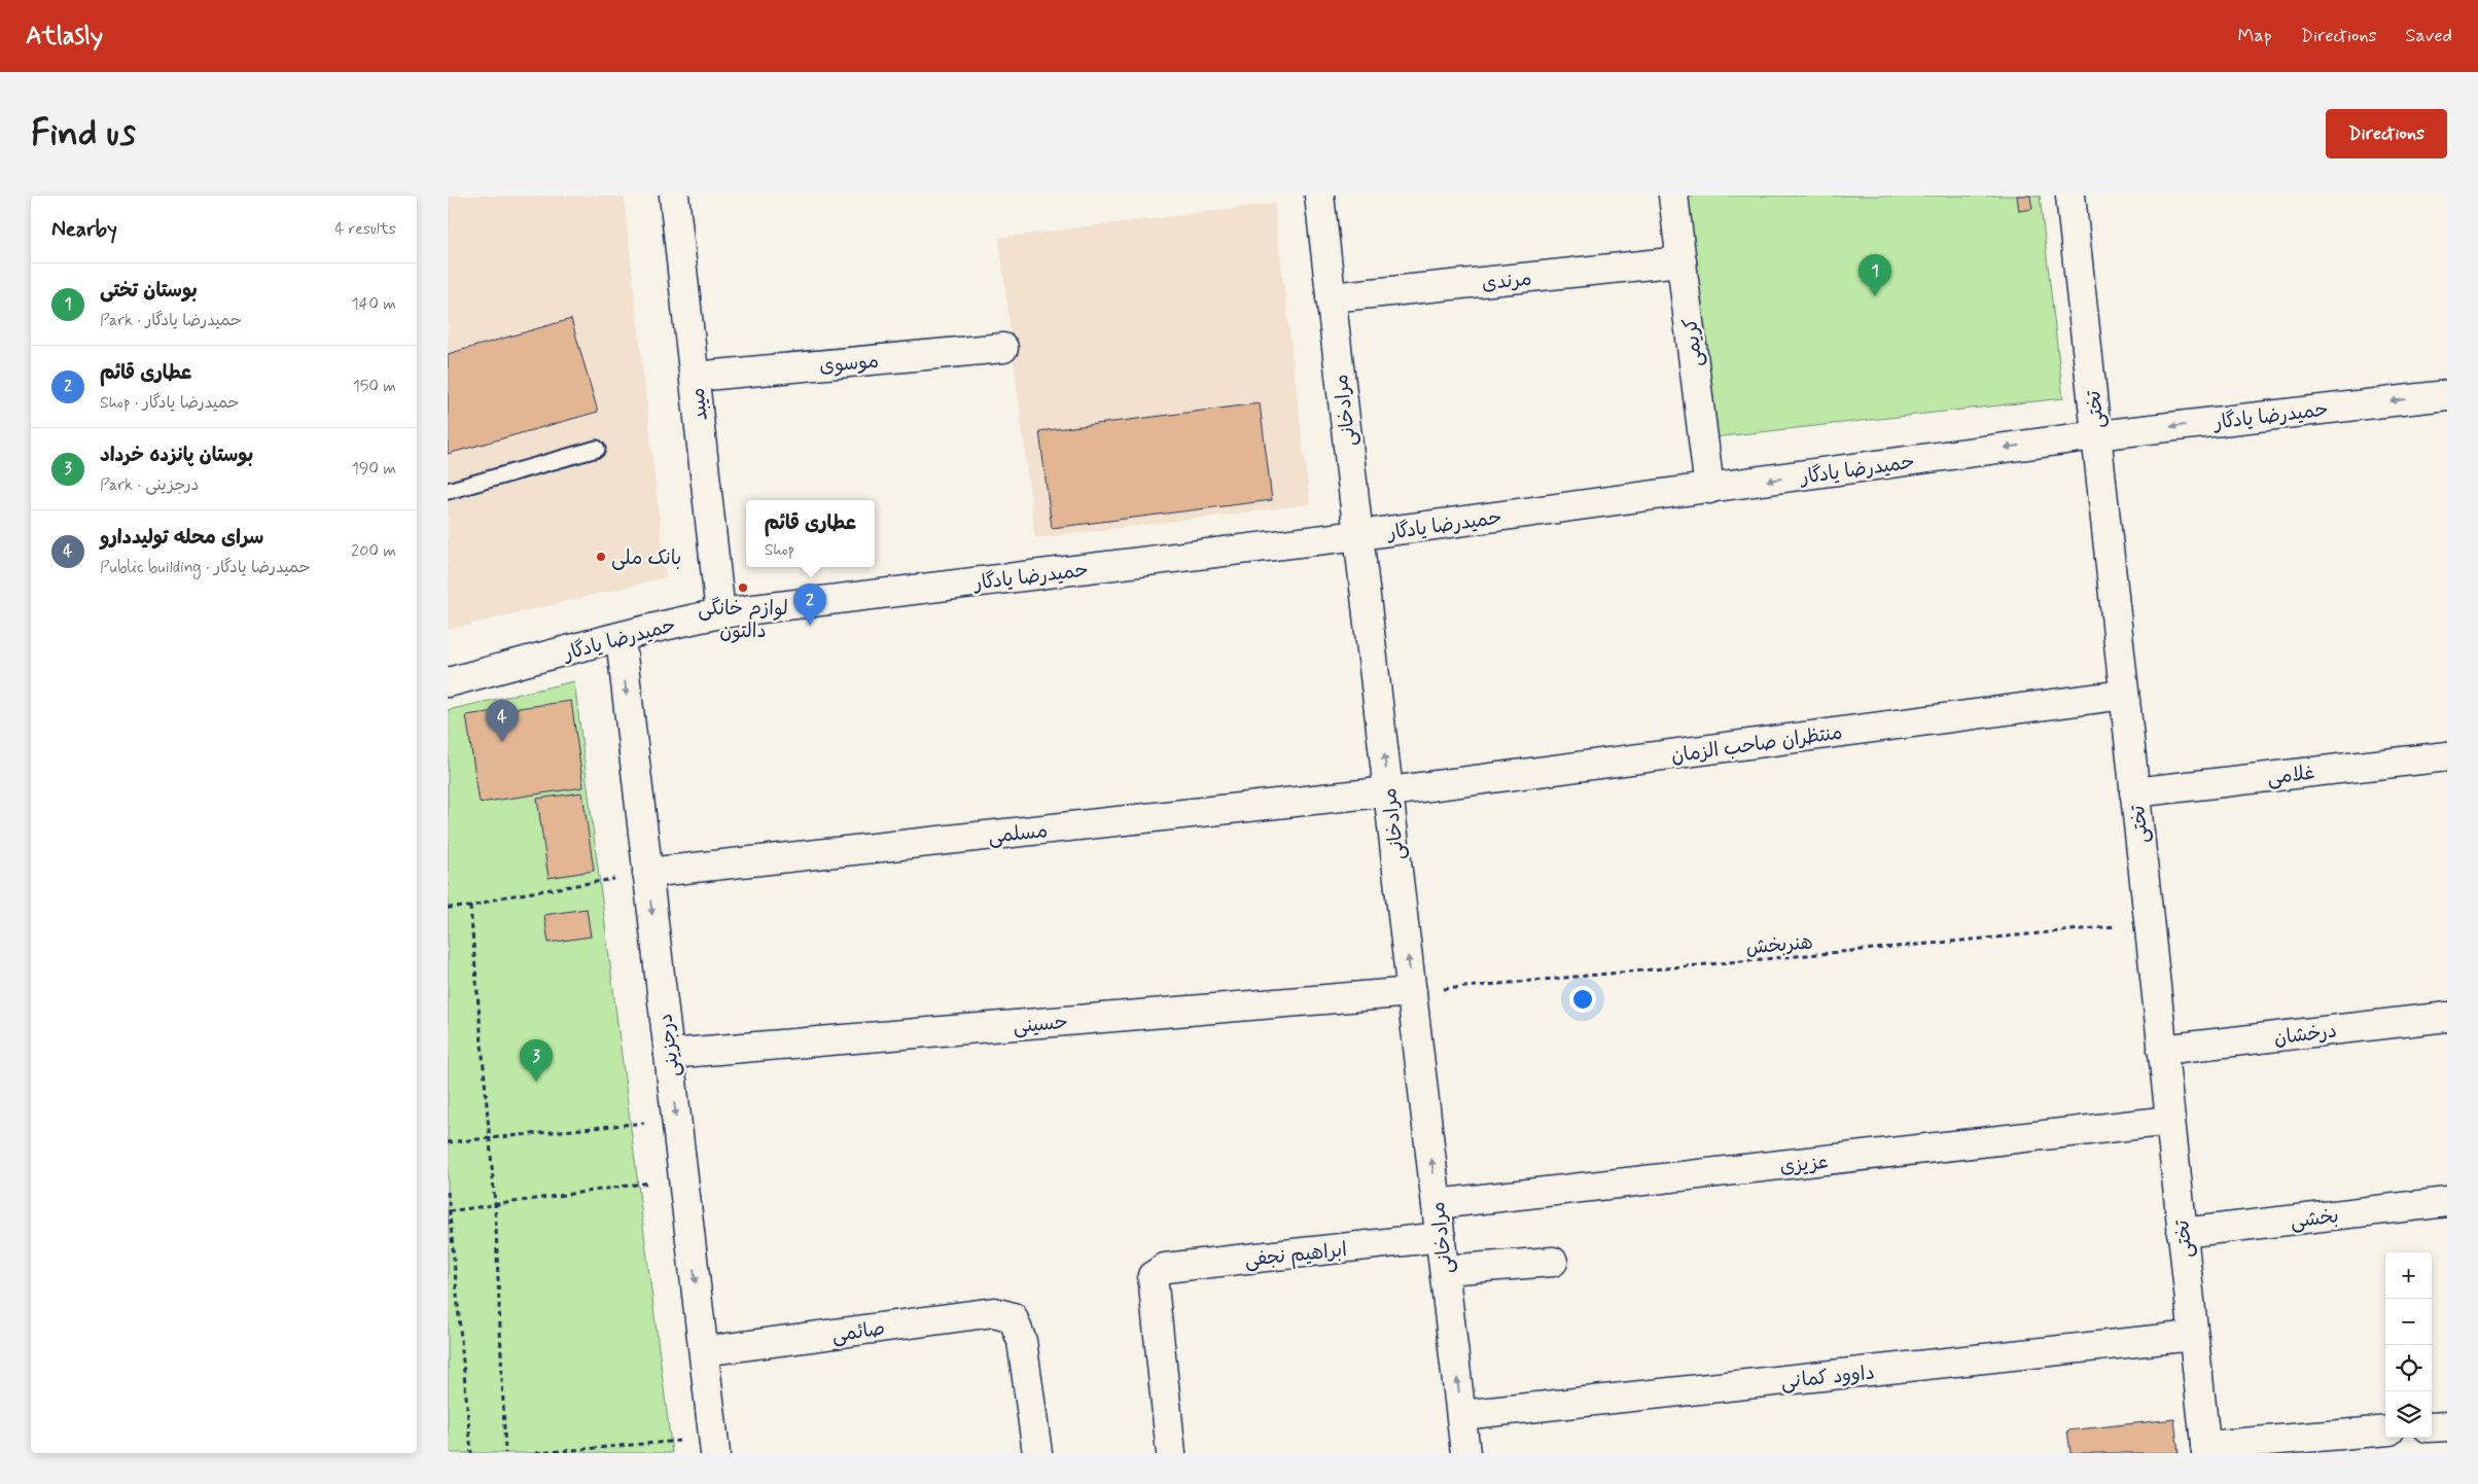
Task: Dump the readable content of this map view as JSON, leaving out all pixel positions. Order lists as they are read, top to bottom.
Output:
{
  "streets": {
    "street": [
      "مرندی",
      "کریمی",
      "موسوی",
      "میبد",
      "تختی",
      "مرادخانی",
      "حمیدرضا یادگار",
      "منتظران صاحب الزمان",
      "غلامی",
      "مسلمی",
      "حسینی",
      "درخشان",
      "درجزینی",
      "عزیزی",
      "بخشی",
      "ابراهیم نجفی",
      "صائمی",
      "داوود کمانی"
    ],
    "path": ["هنربخش"]
  },
  "crossings": [
    ["مرندی", "کریمی"],
    ["مرندی", "مرادخانی"],
    ["کریمی", "حمیدرضا یادگار"],
    ["موسوی", "میبد"],
    ["میبد", "حمیدرضا یادگار"],
    ["تختی", "حمیدرضا یادگار"],
    ["تختی", "منتظران صاحب الزمان"],
    ["تختی", "غلامی"],
    ["تختی", "هنربخش"],
    ["تختی", "درخشان"],
    ["تختی", "عزیزی"],
    ["تختی", "بخشی"],
    ["تختی", "داوود کمانی"],
    ["مرادخانی", "حمیدرضا یادگار"],
    ["مرادخانی", "منتظران صاحب الزمان"],
    ["مرادخانی", "مسلمی"],
    ["مرادخانی", "هنربخش"],
    ["مرادخانی", "حسینی"],
    ["مرادخانی", "عزیزی"],
    ["مرادخانی", "ابراهیم نجفی"],
    ["مرادخانی", "داوود کمانی"],
    ["حمیدرضا یادگار", "درجزینی"],
    ["منتظران صاحب الزمان", "مسلمی"],
    ["مسلمی", "درجزینی"],
    ["هنربخش", "حسینی"],
    ["حسینی", "درجزینی"],
    ["درجزینی", "صائمی"]
  ],
  "one_way": ["مرادخانی", "حمیدرضا یادگار", "درجزینی"],
  "places": ["بانک ملی", "لوازم خانگی دالتون"],
  "page": {
    "header": "Atlasly",
    "nav": ["Map", "Directions", "Saved"],
    "buttons": "Directions",
    "title": "Find us",
    "heading": ["Nearby", "4 results"],
    "pins": [
      "1",
      "2",
      "4",
      "3"
    ],
    "list": [
      {
        "mark": "1",
        "name": "بوستان تختی",
        "note": "Park · حمیدرضا یادگار",
        "value": "140 m"
      },
      {
        "mark": "2",
        "name": "عطاری قائم",
        "note": "Shop · حمیدرضا یادگار",
        "value": "150 m"
      },
      {
        "mark": "3",
        "name": "بوستان پانزده خرداد",
        "note": "Park · درجزینی",
        "value": "190 m"
      },
      {
        "mark": "4",
        "name": "سرای محله تولیددارو",
        "note": "Public building · حمیدرضا یادگار",
        "value": "200 m"
      }
    ],
    "popup": ["عطاری قائم", "Shop"],
    "map_buttons": ["+", "−"]
  }
}
